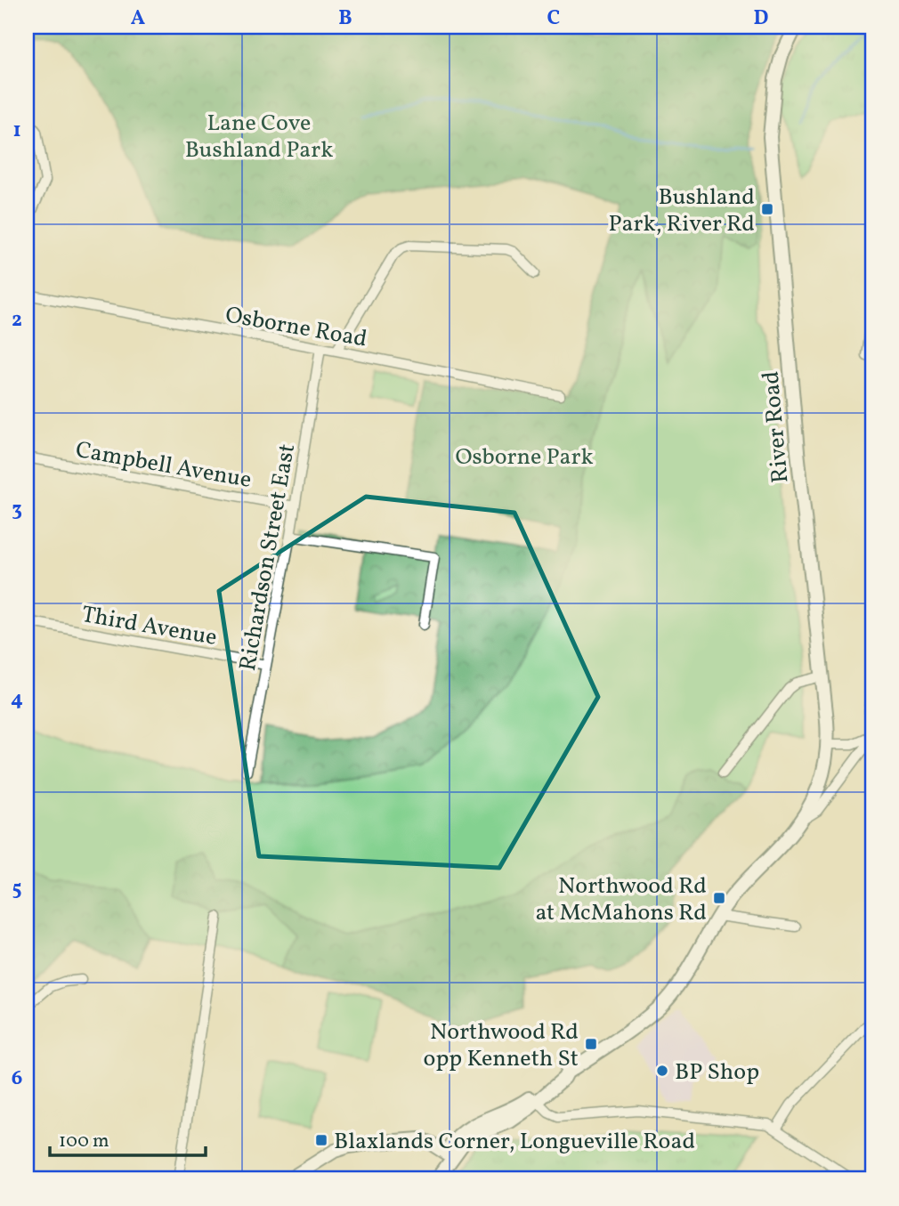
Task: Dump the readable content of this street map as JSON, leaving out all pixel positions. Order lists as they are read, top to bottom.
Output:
{
  "streets": {
    "main road": ["River Road"],
    "street": [
      "Osborne Road",
      "Campbell Avenue",
      "Richardson Street East",
      "Third Avenue"
    ]
  },
  "crossings": [
    ["Osborne Road", "Richardson Street East"],
    ["Campbell Avenue", "Richardson Street East"],
    ["Richardson Street East", "Third Avenue"]
  ],
  "parks": ["Lane Cove Bushland Park", "Osborne Park"],
  "places": {
    "transit": [
      "Bushland Park, River Rd",
      "Northwood Rd at McMahons Rd",
      "Northwood Rd opp Kenneth St",
      "Blaxlands Corner, Longueville Road"
    ],
    "other": ["BP Shop"]
  },
  "scale_bar": "100 m",
  "grid": {
    "columns": [
      "A",
      "B",
      "C",
      "D"
    ],
    "rows": [
      "1",
      "2",
      "3",
      "4",
      "5",
      "6"
    ]
  }
}
